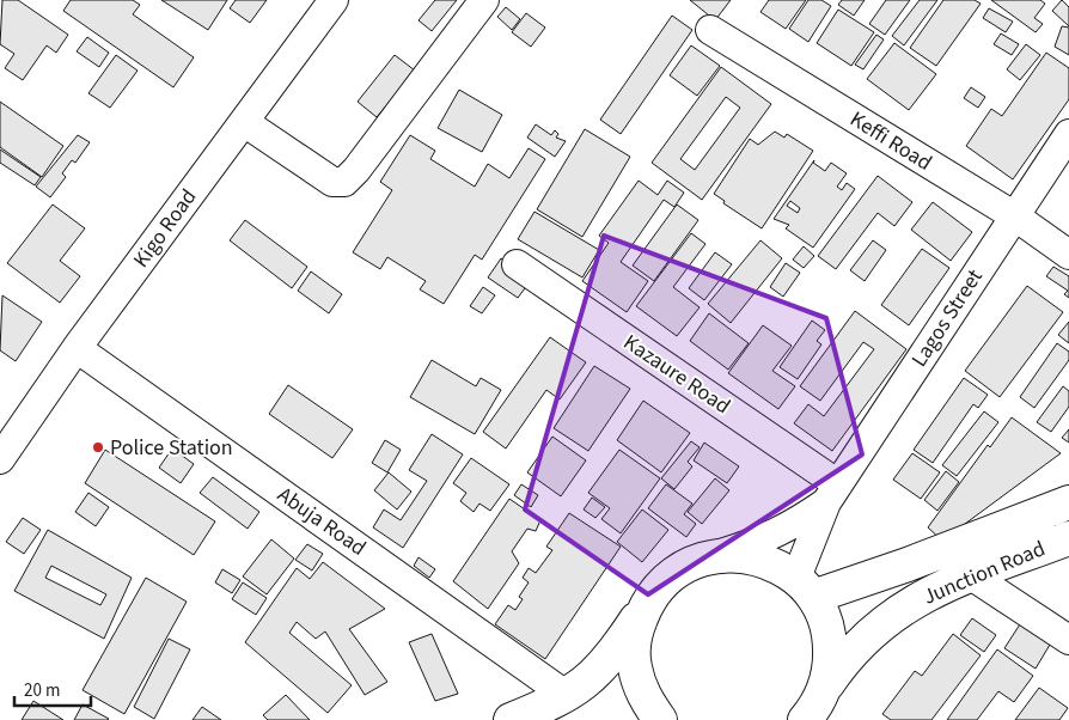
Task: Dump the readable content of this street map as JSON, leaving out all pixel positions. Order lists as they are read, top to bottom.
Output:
{
  "streets": {
    "main road": ["Junction Road"],
    "street": [
      "Keffi Road",
      "Kigo Road",
      "Lagos Street",
      "Kazaure Road",
      "Abuja Road"
    ]
  },
  "crossings": [
    ["Keffi Road", "Lagos Street"],
    ["Kigo Road", "Abuja Road"],
    ["Lagos Street", "Kazaure Road"],
    ["Lagos Street", "Junction Road"]
  ],
  "places": ["Police Station"],
  "scale_bar": "20 m"
}
